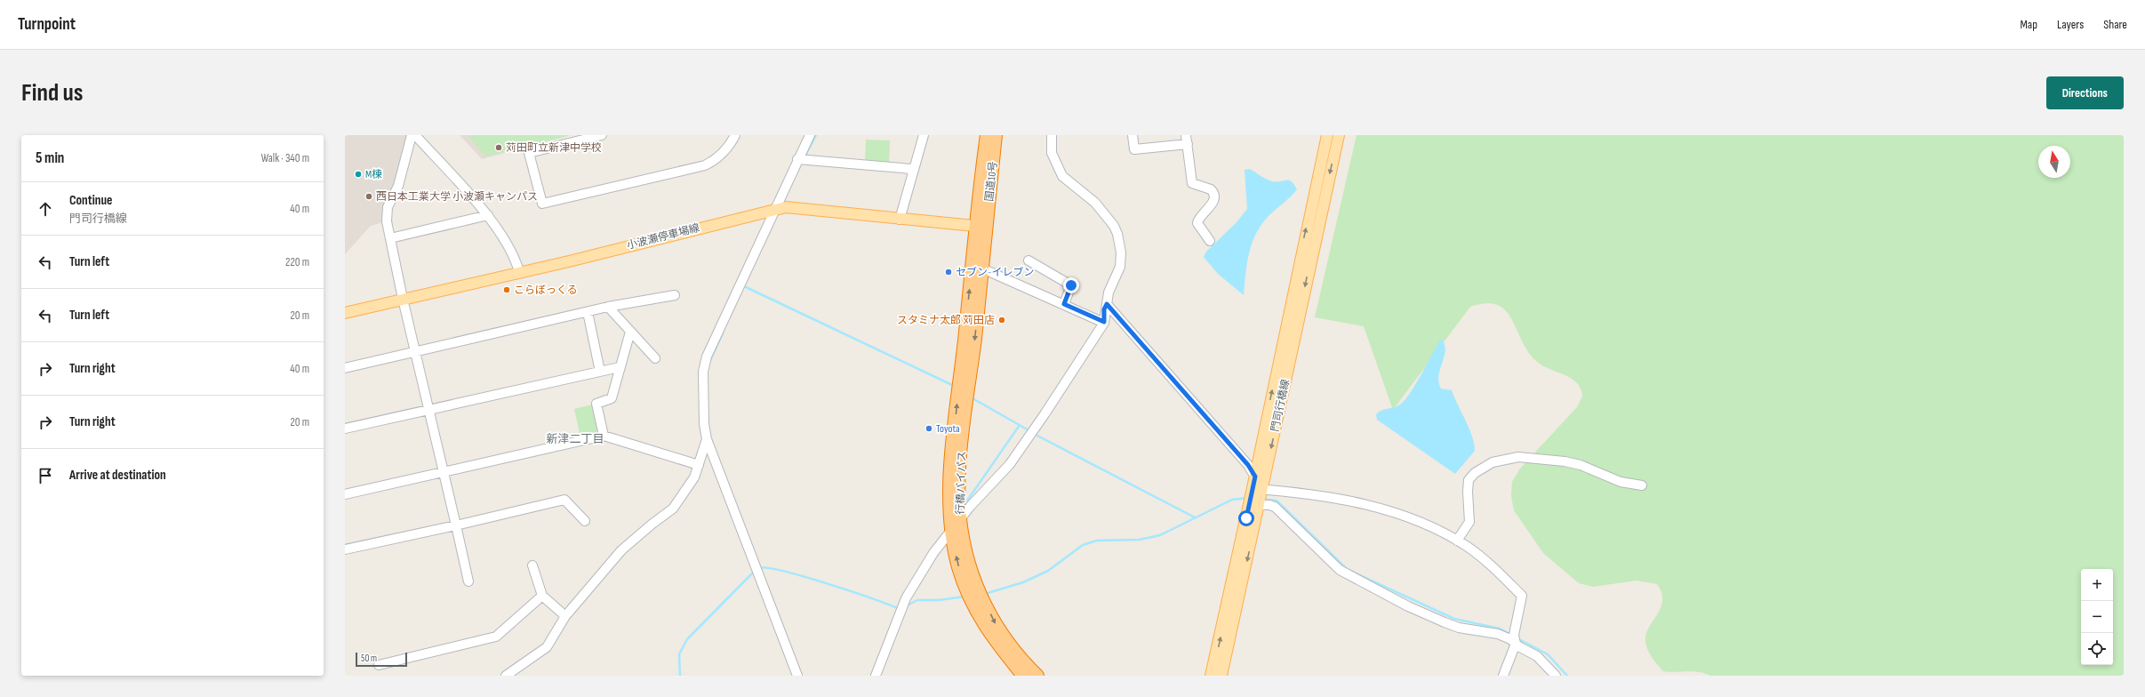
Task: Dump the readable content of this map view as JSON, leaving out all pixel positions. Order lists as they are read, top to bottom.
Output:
{
  "streets": {
    "highway": ["国道10号", "行橋バイパス"],
    "main road": ["小波瀬停車場線", "門司行橋線"]
  },
  "crossings": [
    ["国道10号", "小波瀬停車場線"],
    ["国道10号", "行橋バイパス"],
    ["小波瀬停車場線", "行橋バイパス"]
  ],
  "districts": ["新津二丁目"],
  "places": [
    "苅田町立新津中学校",
    "M棟",
    "西日本工業大学 小波瀬キャンパス",
    "セブン-イレブン",
    "こらぼっくる",
    "スタミナ太郎 苅田店",
    "Toyota"
  ],
  "scale_bar": "50 m",
  "north": "top",
  "page": {
    "header": "Turnpoint",
    "nav": ["Map", "Layers", "Share"],
    "buttons": "Directions",
    "title": "Find us",
    "heading": ["5 min", "Walk · 340 m"],
    "list": [
      ["Continue", "門司行橋線", "40 m"],
      ["Turn left", "220 m"],
      ["Turn left", "20 m"],
      ["Turn right", "40 m"],
      ["Turn right", "20 m"],
      "Arrive at destination"
    ],
    "map_buttons": ["+", "−"],
    "scale": "50 m"
  }
}
